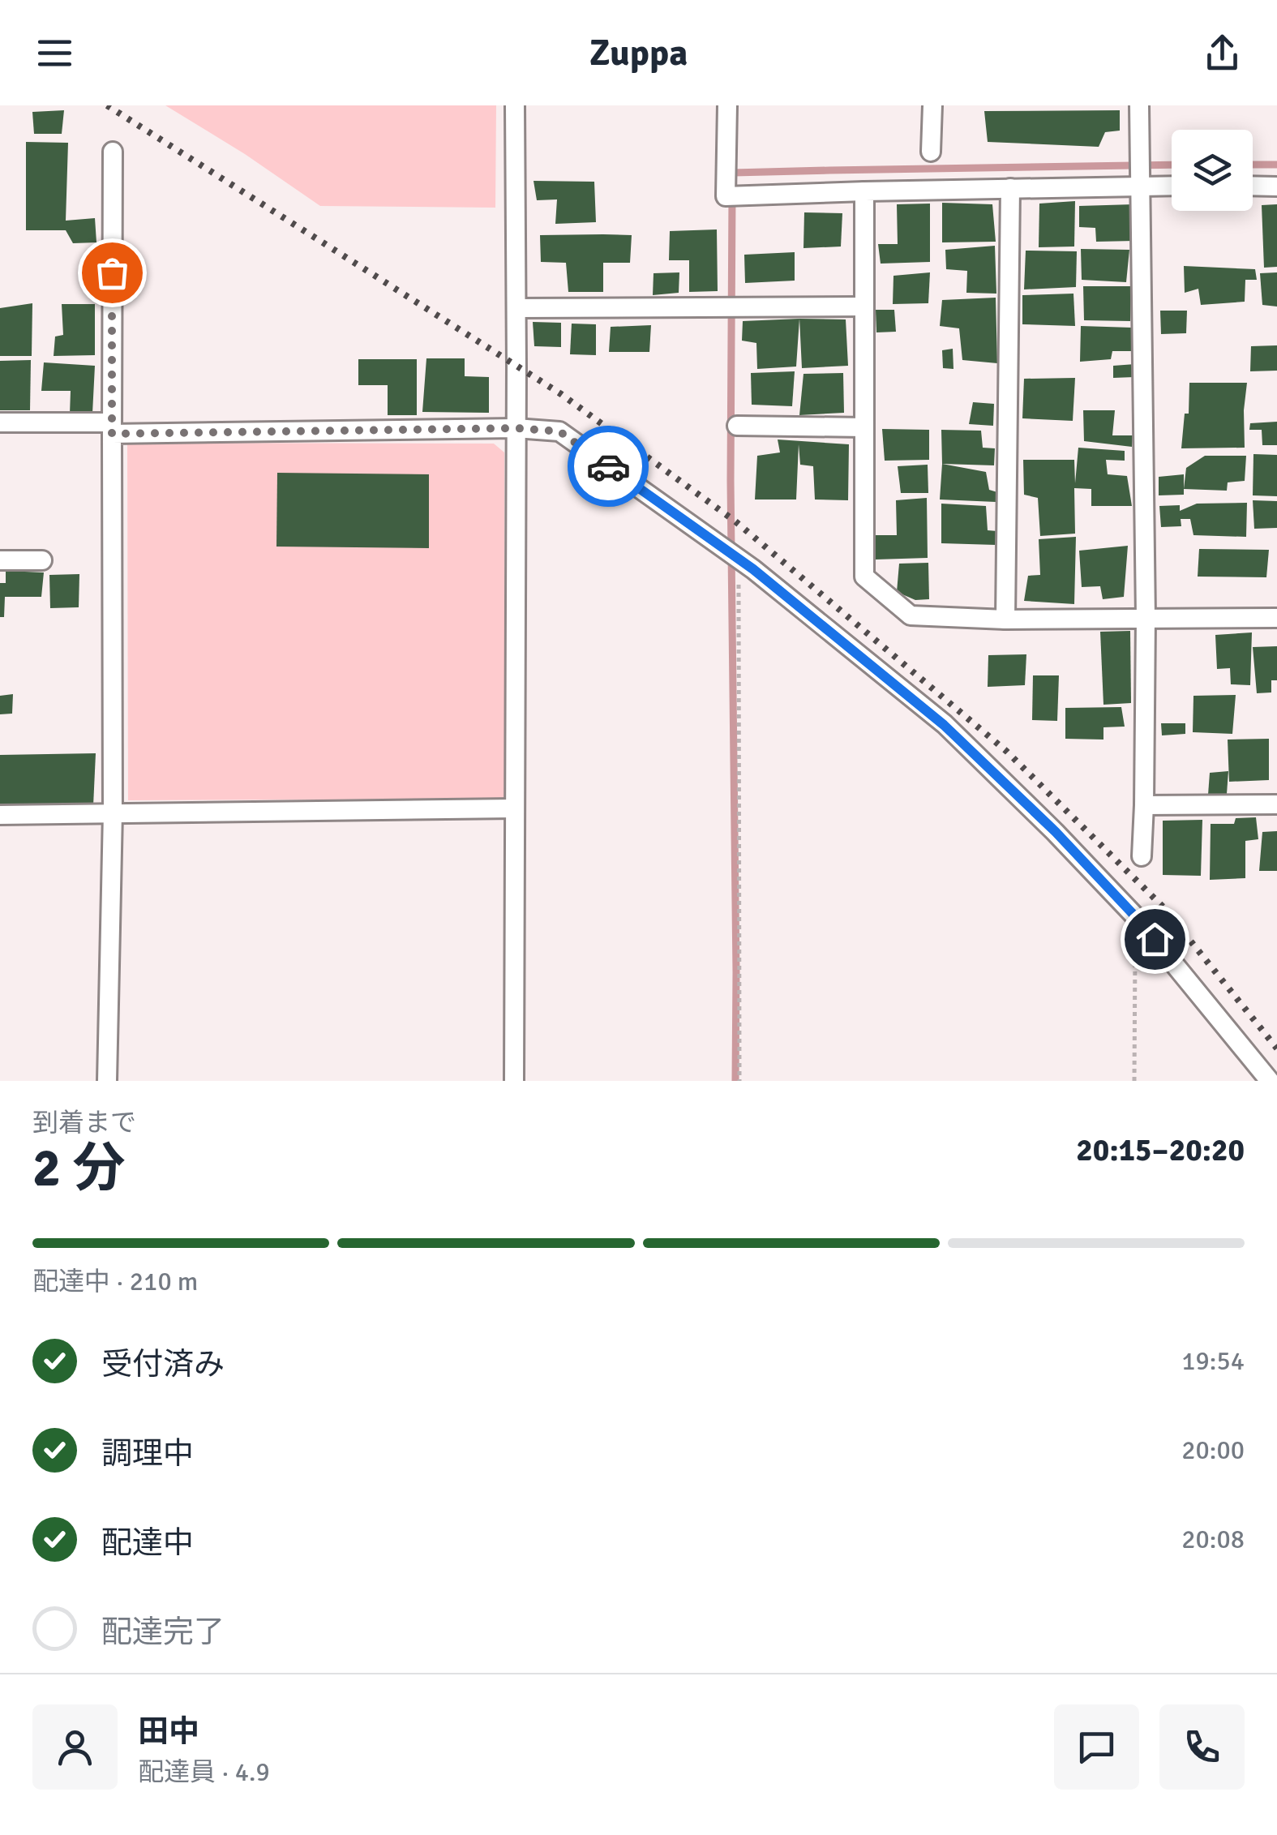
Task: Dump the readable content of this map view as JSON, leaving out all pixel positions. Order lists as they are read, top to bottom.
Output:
{
  "page": {
    "header": "Zuppa",
    "heading": ["2 分", "到着まで", "20:15–20:20"],
    "panel": ["田中", "配達員 · 4.9"],
    "bar": "配達中 · 210 m",
    "list": [
      ["受付済み", "19:54"],
      ["調理中", "20:00"],
      ["配達中", "20:08"],
      "配達完了"
    ]
  }
}
